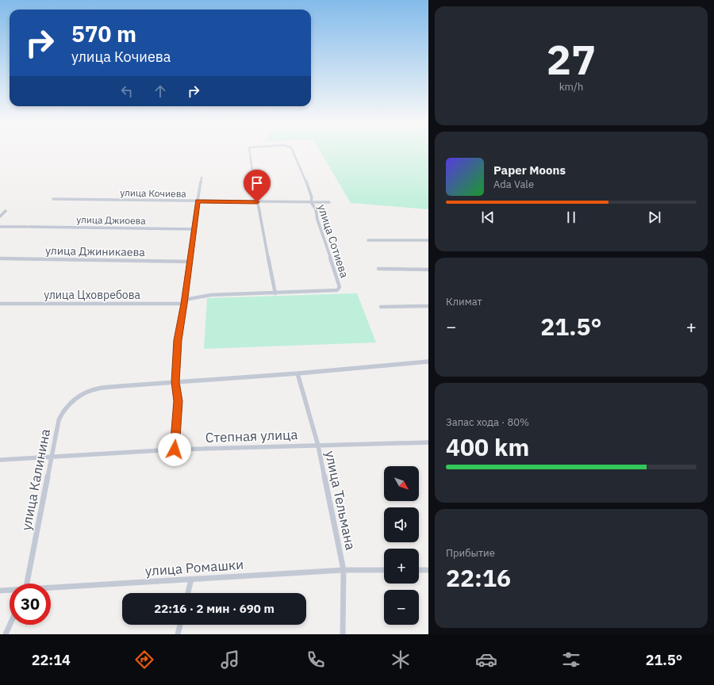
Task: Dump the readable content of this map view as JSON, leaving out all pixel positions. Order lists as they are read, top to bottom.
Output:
{
  "streets": {
    "street": [
      "улица Кочиева",
      "улица Джиоева",
      "улица Сотиева",
      "улица Джиникаева",
      "улица Цховребова",
      "Степная улица",
      "улица Калинина",
      "улица Тельмана",
      "улица Ромашки"
    ]
  },
  "crossings": [
    ["улица Кочиева", "улица Сотиева"],
    ["улица Сотиева", "улица Цховребова"],
    ["Степная улица", "улица Калинина"],
    ["Степная улица", "улица Тельмана"],
    ["улица Тельмана", "улица Ромашки"]
  ],
  "north": "bottom right",
  "page": {
    "tile": [
      ["27", "km/h"],
      "Климат",
      ["Запас хода · 80%", "400 km"],
      ["Прибытие", "22:16"]
    ],
    "turn": ["570 m", "улица Кочиева"],
    "song": ["Paper Moons", "Ada Vale"],
    "heat": ["−", "21.5°", "+"],
    "map_buttons": ["+", "−"],
    "limit": "30",
    "trip": "22:16 · 2 мин · 690 m",
    "tabs": ["22:14", "21.5°"]
  }
}
